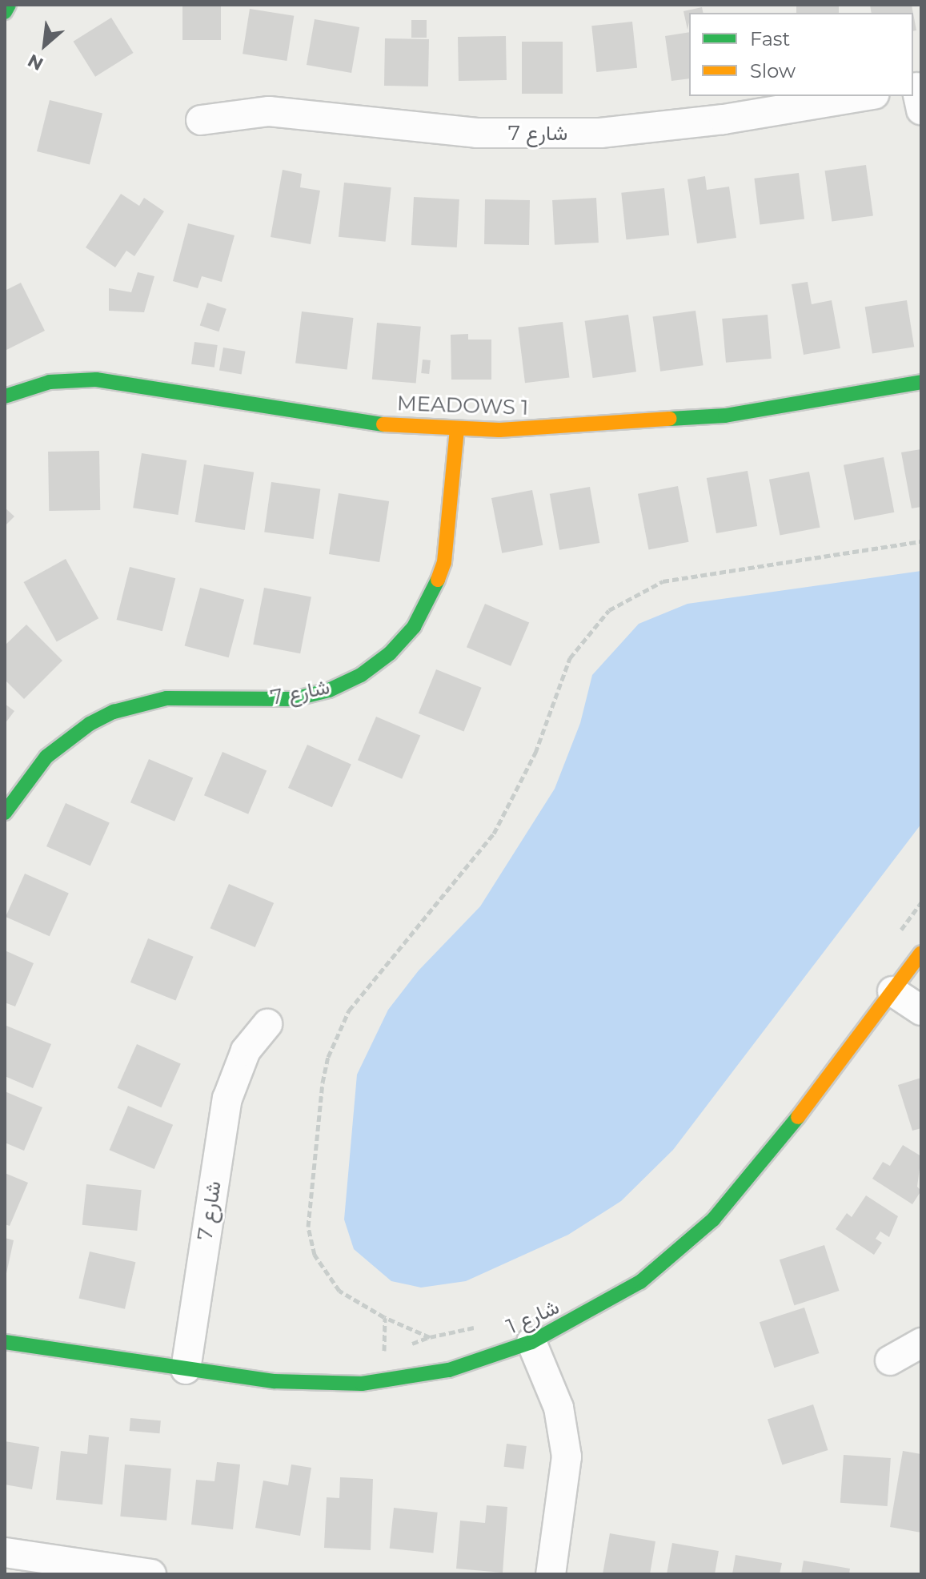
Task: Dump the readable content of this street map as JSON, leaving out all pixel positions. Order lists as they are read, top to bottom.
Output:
{
  "streets": {
    "street": ["شارع 7", "MEADOWS 1", "شارع 1"]
  },
  "crossings": [
    ["شارع 7", "MEADOWS 1"],
    ["شارع 7", "شارع 1"]
  ],
  "legend": ["Fast", "Slow"],
  "north": "bottom left"
}
